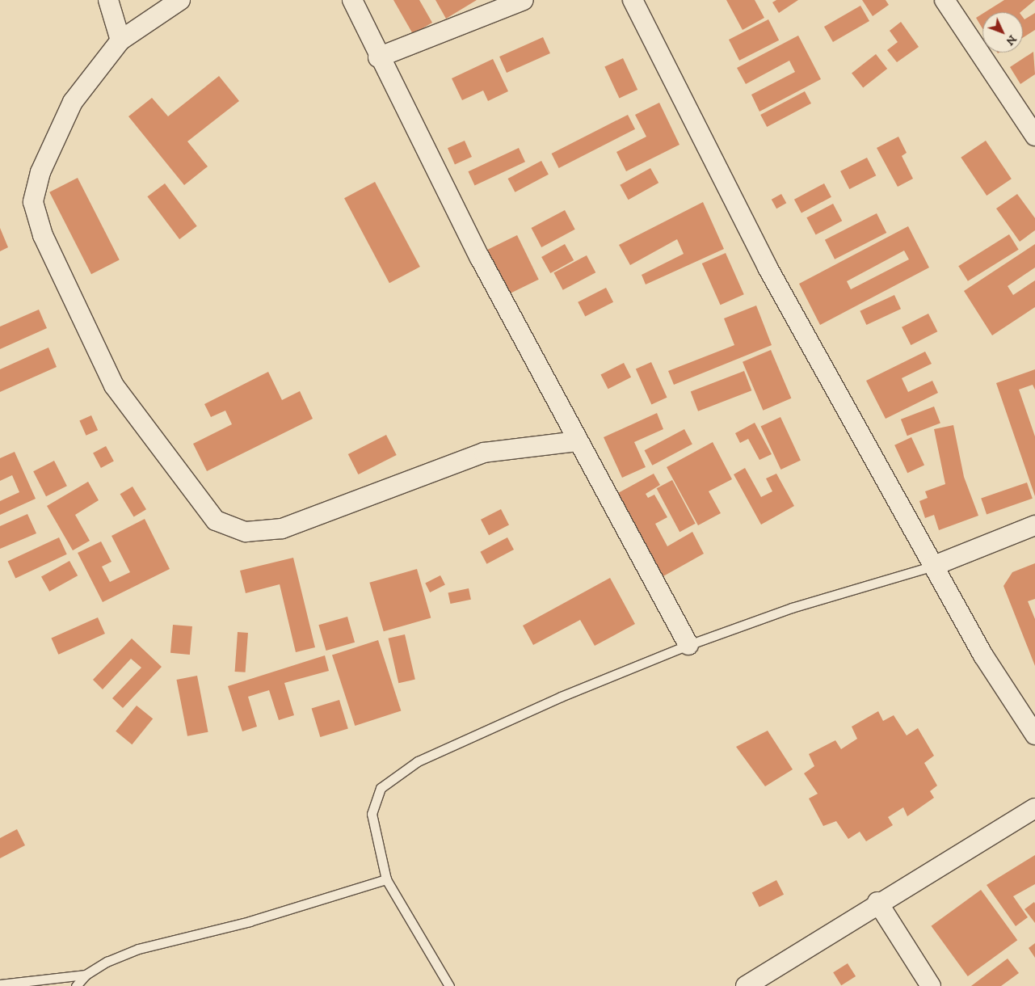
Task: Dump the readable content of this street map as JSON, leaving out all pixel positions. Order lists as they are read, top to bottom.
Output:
{
  "north": "bottom right"
}
